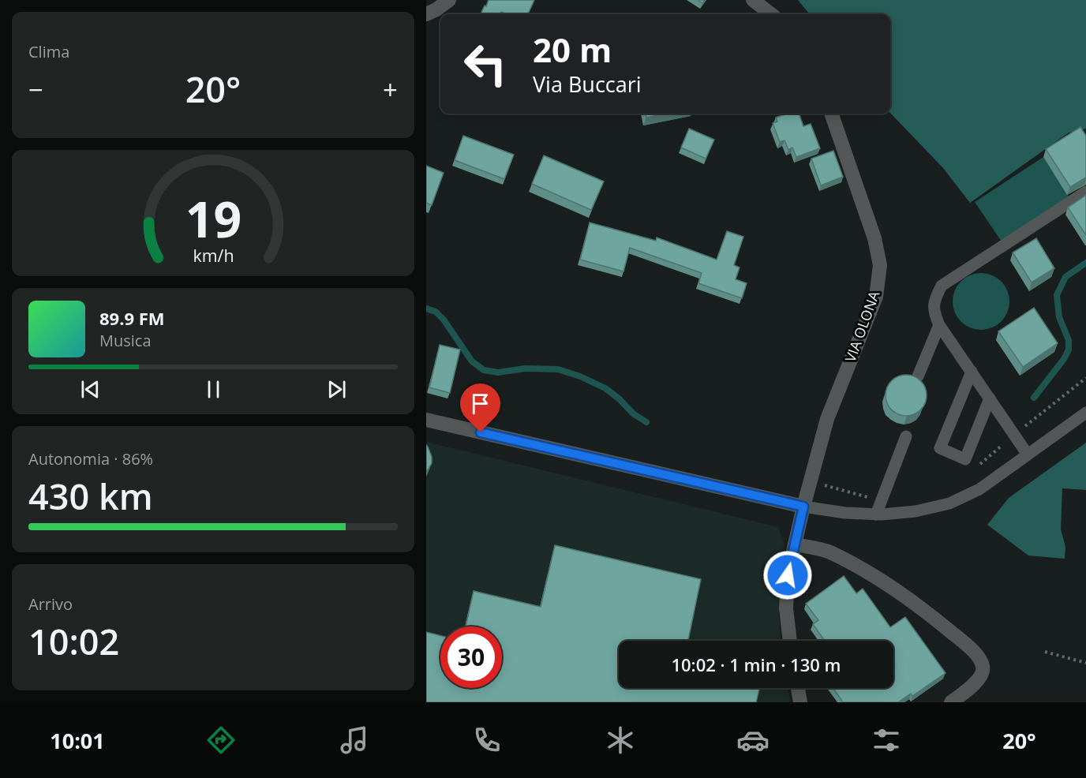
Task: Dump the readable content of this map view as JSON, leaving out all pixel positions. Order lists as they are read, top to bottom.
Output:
{
  "streets": {
    "street": ["VIA OLONA"]
  },
  "page": {
    "tile": [
      "Clima",
      ["Autonomia · 86%", "430 km"],
      ["Arrivo", "10:02"]
    ],
    "turn": ["20 m", "Via Buccari"],
    "heat": ["−", "20°", "+"],
    "song": ["89.9 FM", "Musica"],
    "limit": "30",
    "trip": "10:02 · 1 min · 130 m",
    "tabs": ["10:01", "20°"],
    "gauge": ["19", "km/h"]
  }
}
